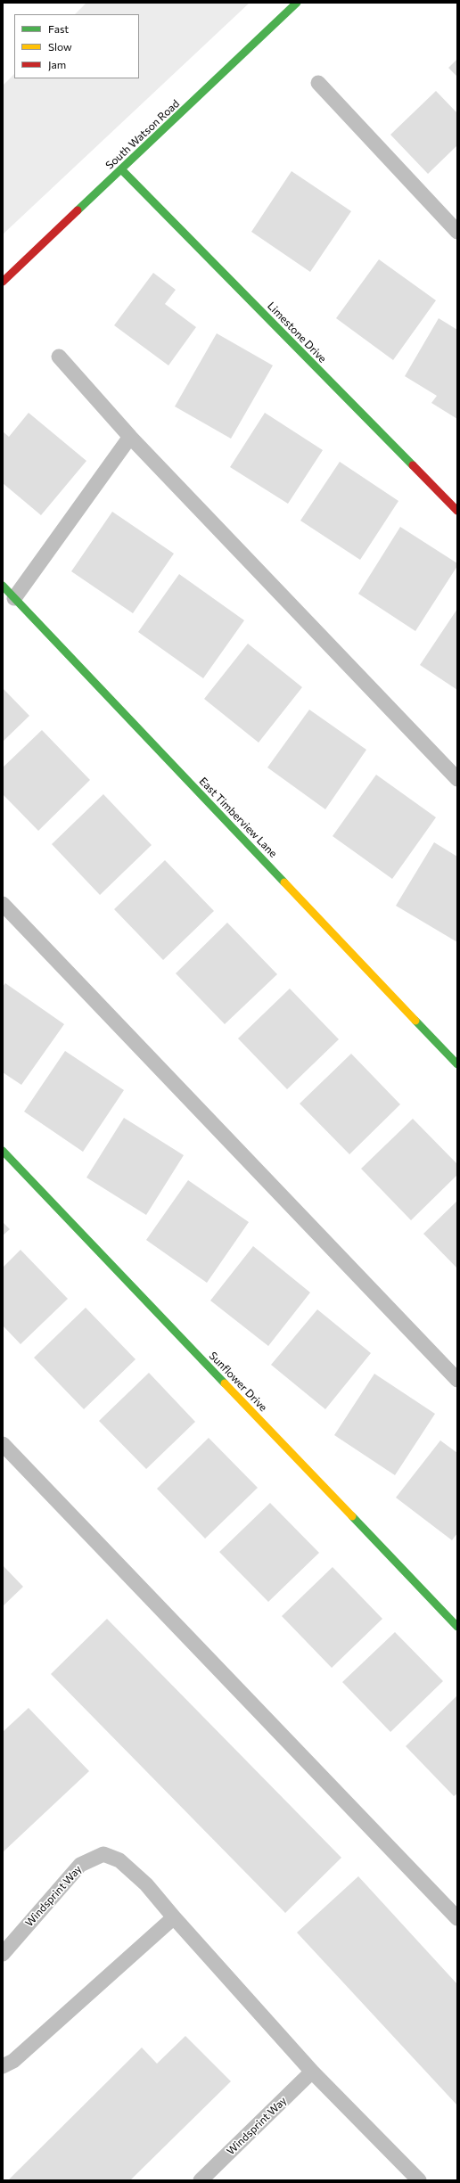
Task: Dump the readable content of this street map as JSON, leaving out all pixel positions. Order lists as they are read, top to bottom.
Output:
{
  "streets": {
    "street": [
      "South Watson Road",
      "Limestone Drive",
      "East Timberview Lane",
      "Sunflower Drive"
    ],
    "lane": ["Windsprint Way"]
  },
  "crossings": [
    ["South Watson Road", "Limestone Drive"]
  ],
  "legend": ["Fast", "Slow", "Jam"]
}
